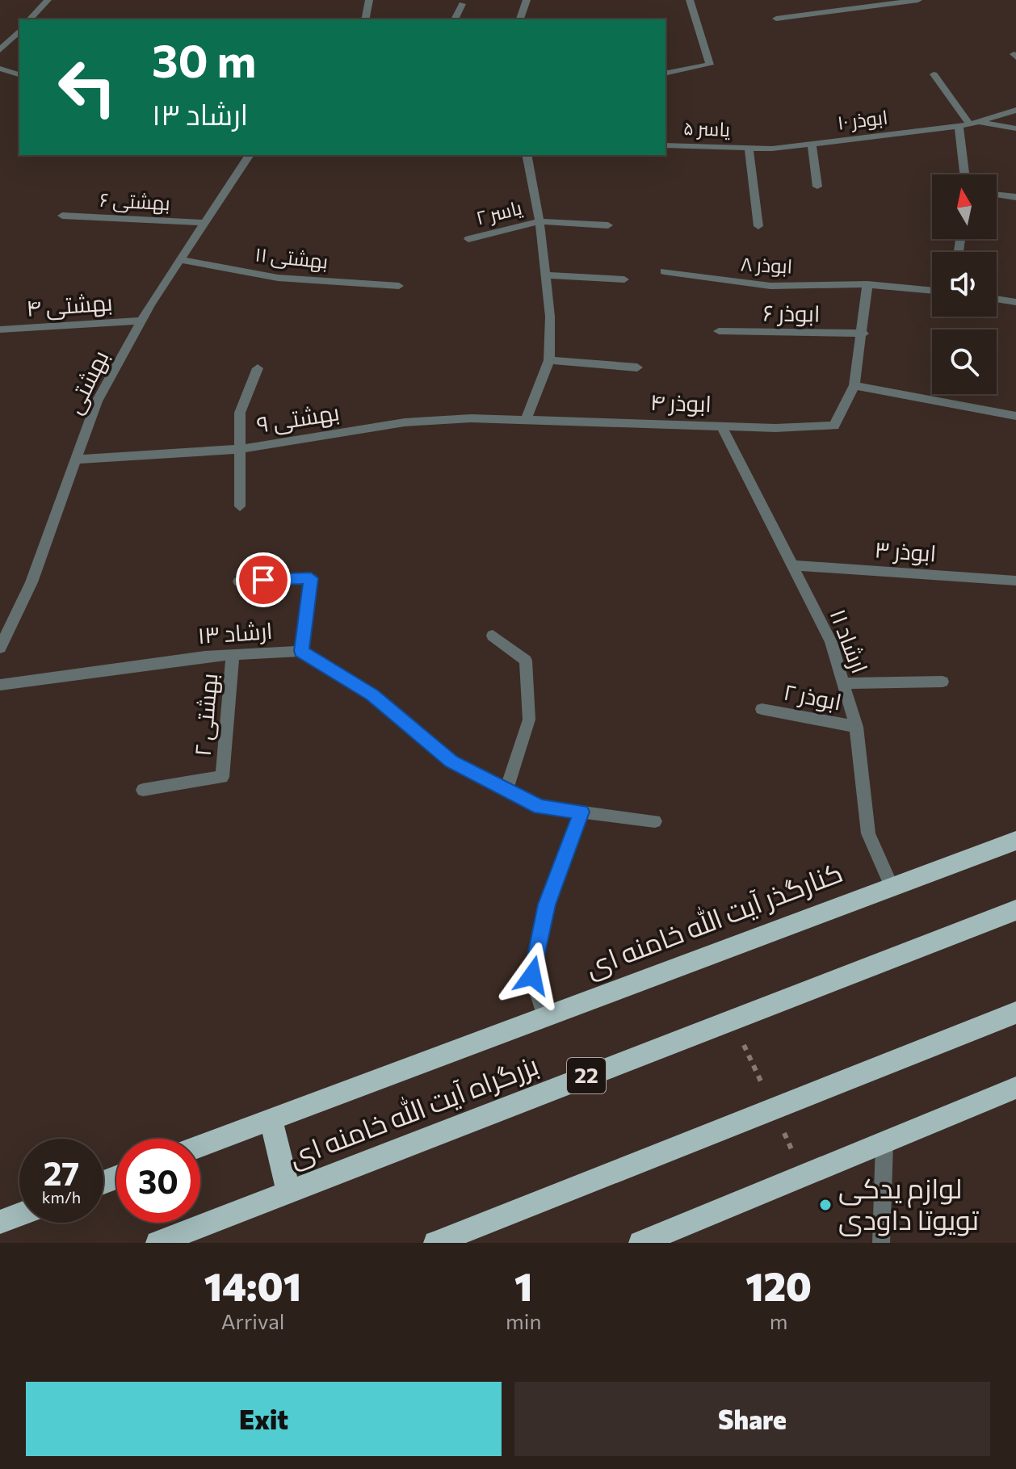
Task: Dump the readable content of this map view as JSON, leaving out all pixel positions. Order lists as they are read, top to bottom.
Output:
{
  "streets": {
    "highway": ["کنارگذر آیت الله خامنه ای", "22", "بزرگراه آیت الله خامنه ای"],
    "street": [
      "ابوذر ۱۰",
      "یاسر ۵",
      "بهشتی ۶",
      "یاسر ۲",
      "بهشتی ۱۱",
      "ابوذر ۸",
      "بهشتی ۴",
      "ابوذر ۶",
      "بهشتی",
      "ابوذر ۴",
      "بهشتی ۹",
      "ابوذر ۳",
      "ارشاد ۱۳",
      "ارشاد ۱۱",
      "ابوذر ۲",
      "بهشتی ۲"
    ]
  },
  "crossings": [
    ["ابوذر ۱۰", "یاسر ۵"],
    ["بهشتی ۶", "بهشتی"],
    ["بهشتی ۱۱", "بهشتی"],
    ["بهشتی ۴", "بهشتی"],
    ["بهشتی", "بهشتی ۹"],
    ["ابوذر ۴", "بهشتی ۹"],
    ["ابوذر ۴", "ارشاد ۱۱"],
    ["ابوذر ۳", "ارشاد ۱۱"],
    ["ارشاد ۱۳", "بهشتی ۲"],
    ["ارشاد ۱۱", "ابوذر ۲"],
    ["ارشاد ۱۱", "کنارگذر آیت الله خامنه ای"]
  ],
  "places": ["لوازم یدکی تویوتا داودی"],
  "north": "top",
  "page": {
    "turn": ["30 m", "ارشاد ۱۳"],
    "speed": "27 km/h",
    "limit": "30",
    "eta": [
      "14:01",
      "Arrival",
      "1",
      "min",
      "120",
      "m"
    ],
    "buttons": ["Exit", "Share"]
  }
}
